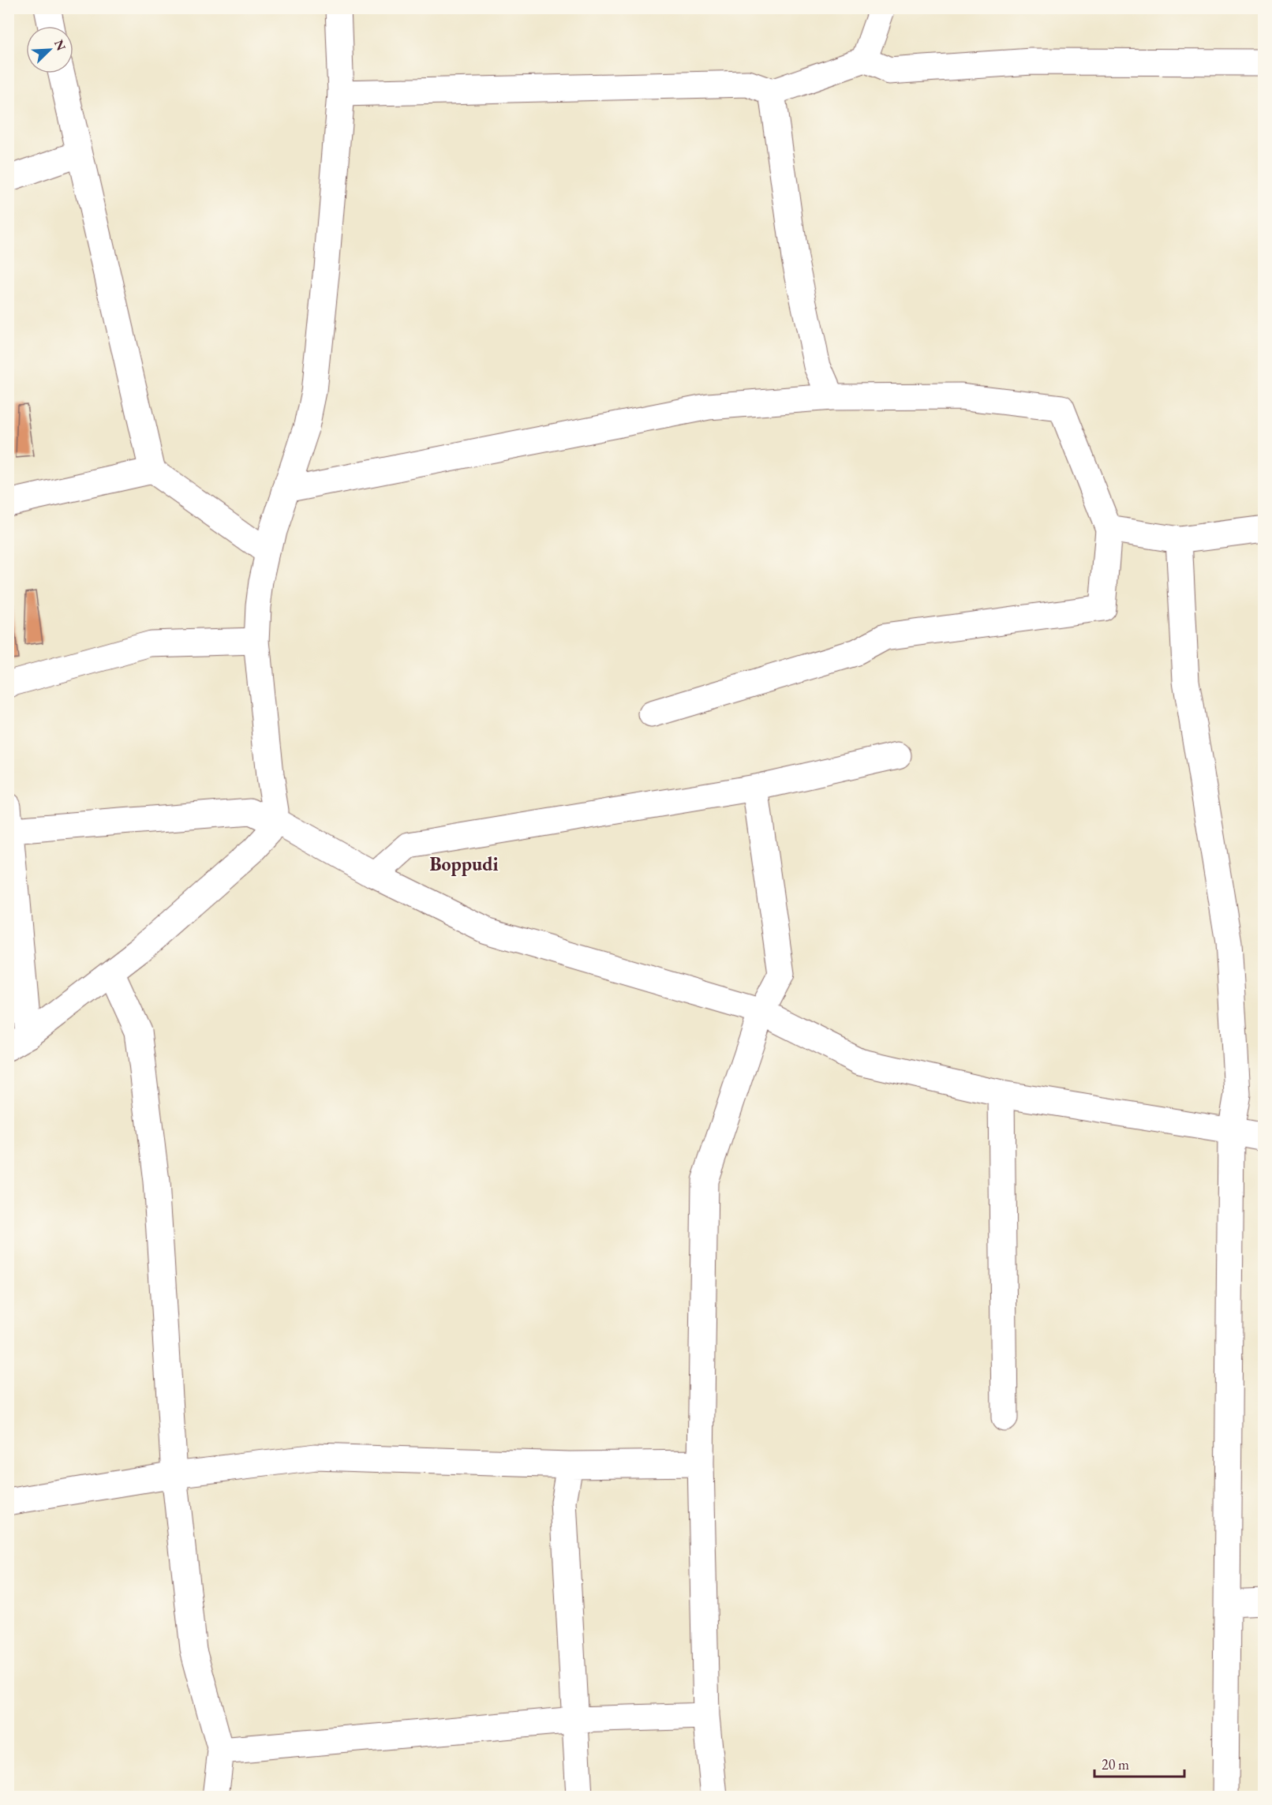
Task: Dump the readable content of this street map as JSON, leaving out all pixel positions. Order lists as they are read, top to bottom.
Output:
{
  "districts": ["Boppudi"],
  "scale_bar": "20 m",
  "north": "top right"
}
